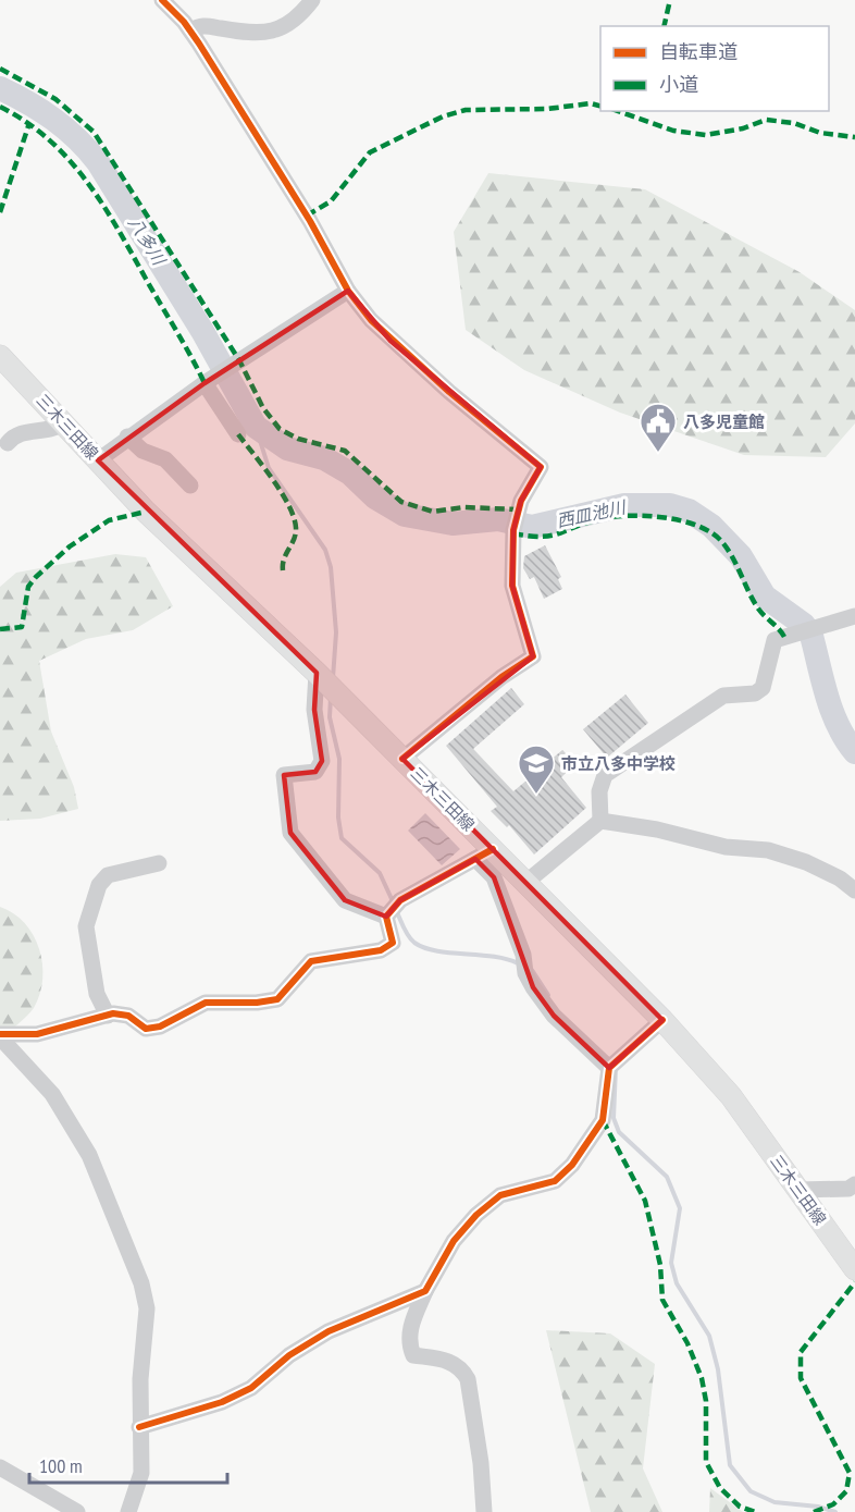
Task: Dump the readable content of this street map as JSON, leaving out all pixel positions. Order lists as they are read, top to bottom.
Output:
{
  "streets": {
    "main road": ["三木三田線"]
  },
  "water": ["八多川", "西皿池川"],
  "places": {
    "public building": ["八多児童館"],
    "school or university": ["市立八多中学校"]
  },
  "legend": ["自転車道", "小道"],
  "scale_bar": "100 m"
}
